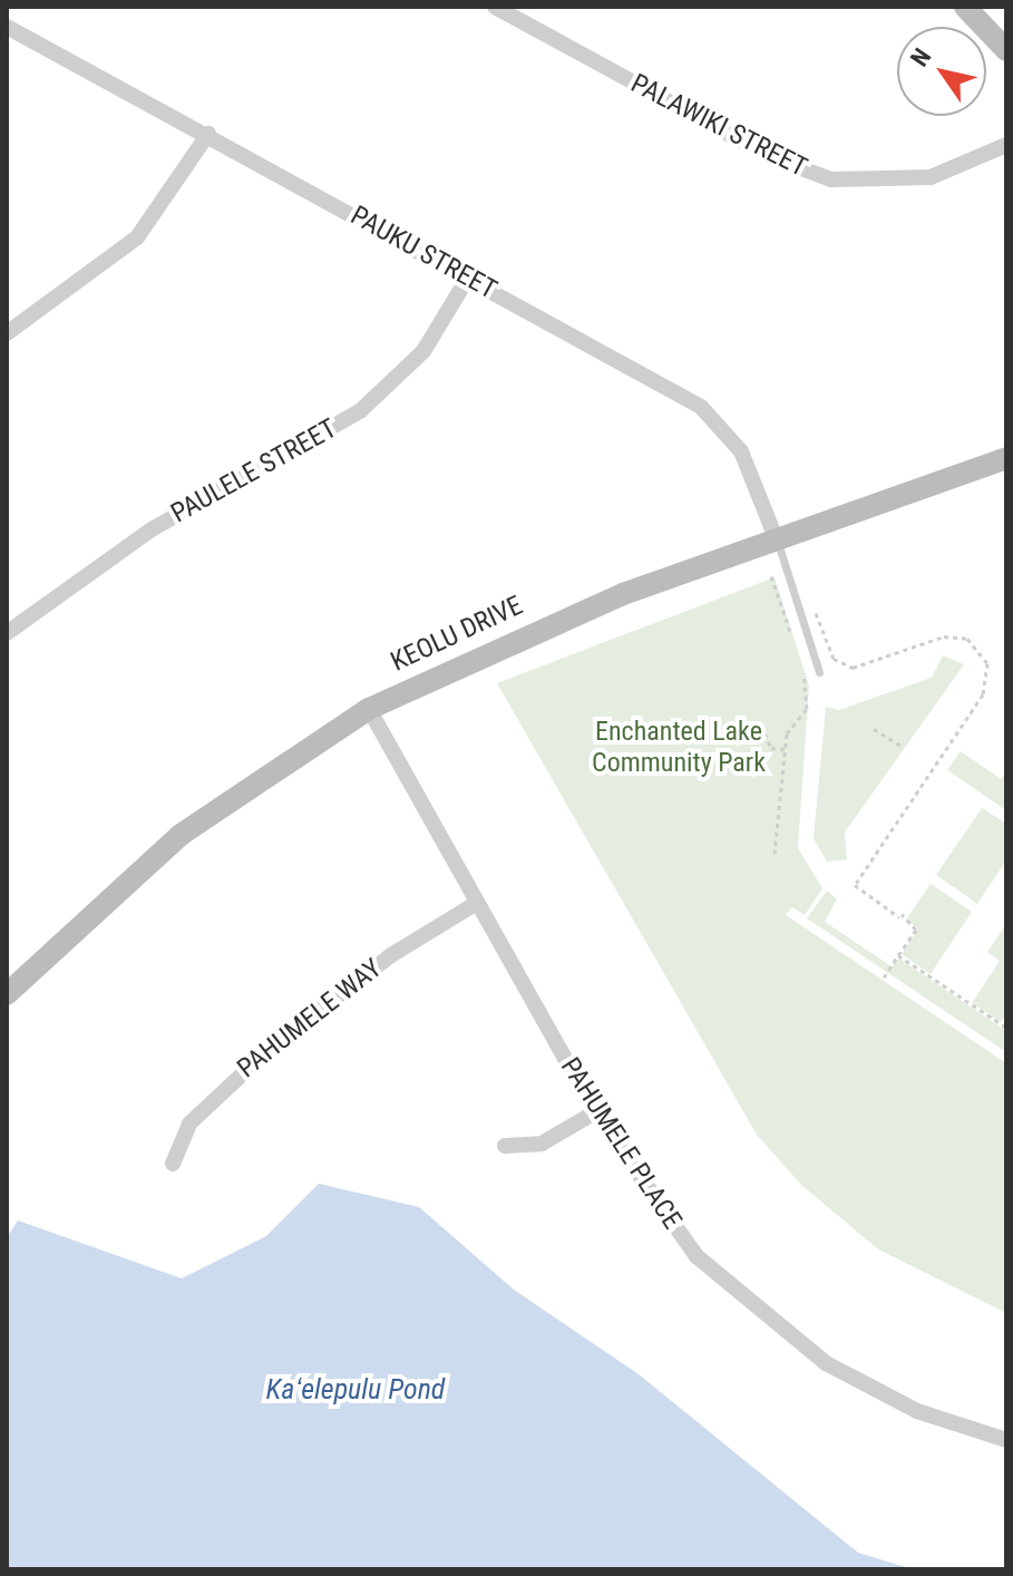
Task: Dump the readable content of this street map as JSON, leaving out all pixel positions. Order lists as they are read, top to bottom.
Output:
{
  "streets": {
    "main road": ["KEOLU DRIVE"],
    "street": [
      "PALAWIKI STREET",
      "PAUKU STREET",
      "PAULELE STREET",
      "PAHUMELE WAY",
      "PAHUMELE PLACE"
    ]
  },
  "crossings": [
    ["PAUKU STREET", "PAULELE STREET"],
    ["PAUKU STREET", "KEOLU DRIVE"],
    ["KEOLU DRIVE", "PAHUMELE PLACE"],
    ["PAHUMELE WAY", "PAHUMELE PLACE"]
  ],
  "water": ["Kaʻelepulu Pond"],
  "parks": ["Enchanted Lake Community Park"],
  "north": "top left"
}
